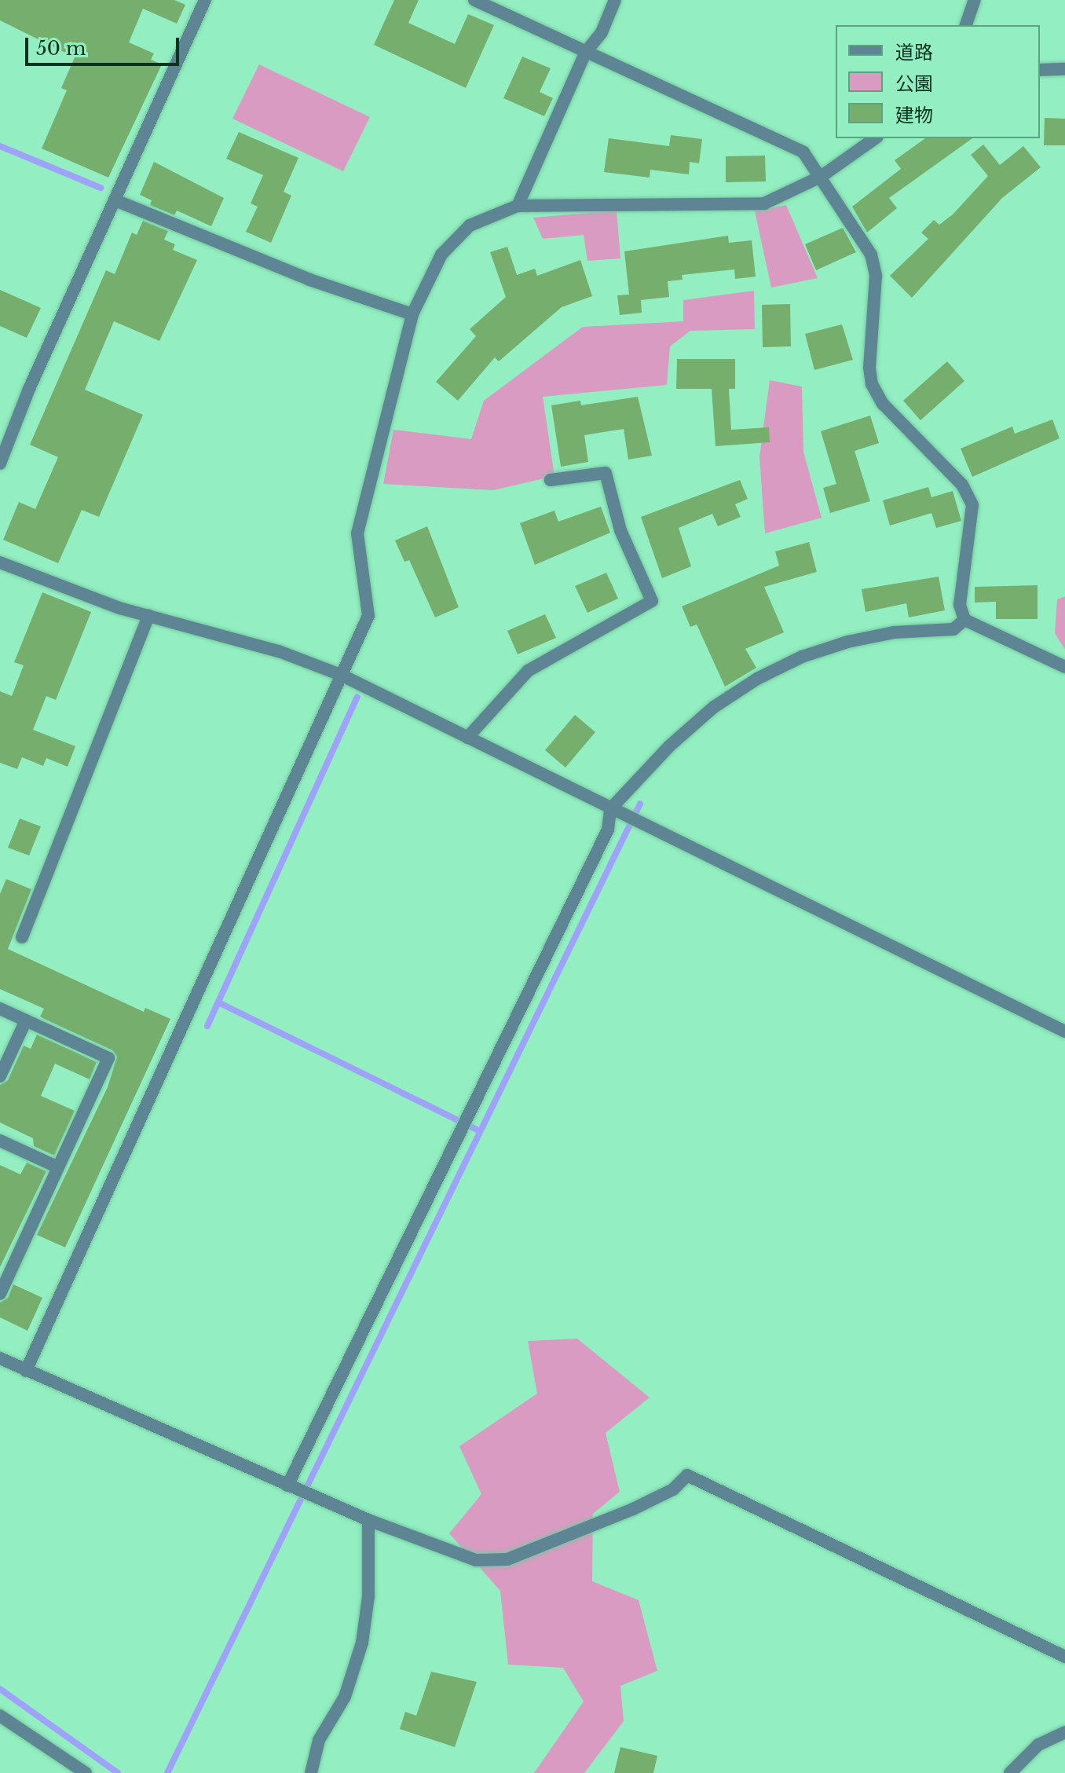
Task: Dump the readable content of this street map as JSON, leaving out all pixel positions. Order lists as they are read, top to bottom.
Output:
{
  "legend": ["道路", "公園", "建物"],
  "scale_bar": "50 m"
}
